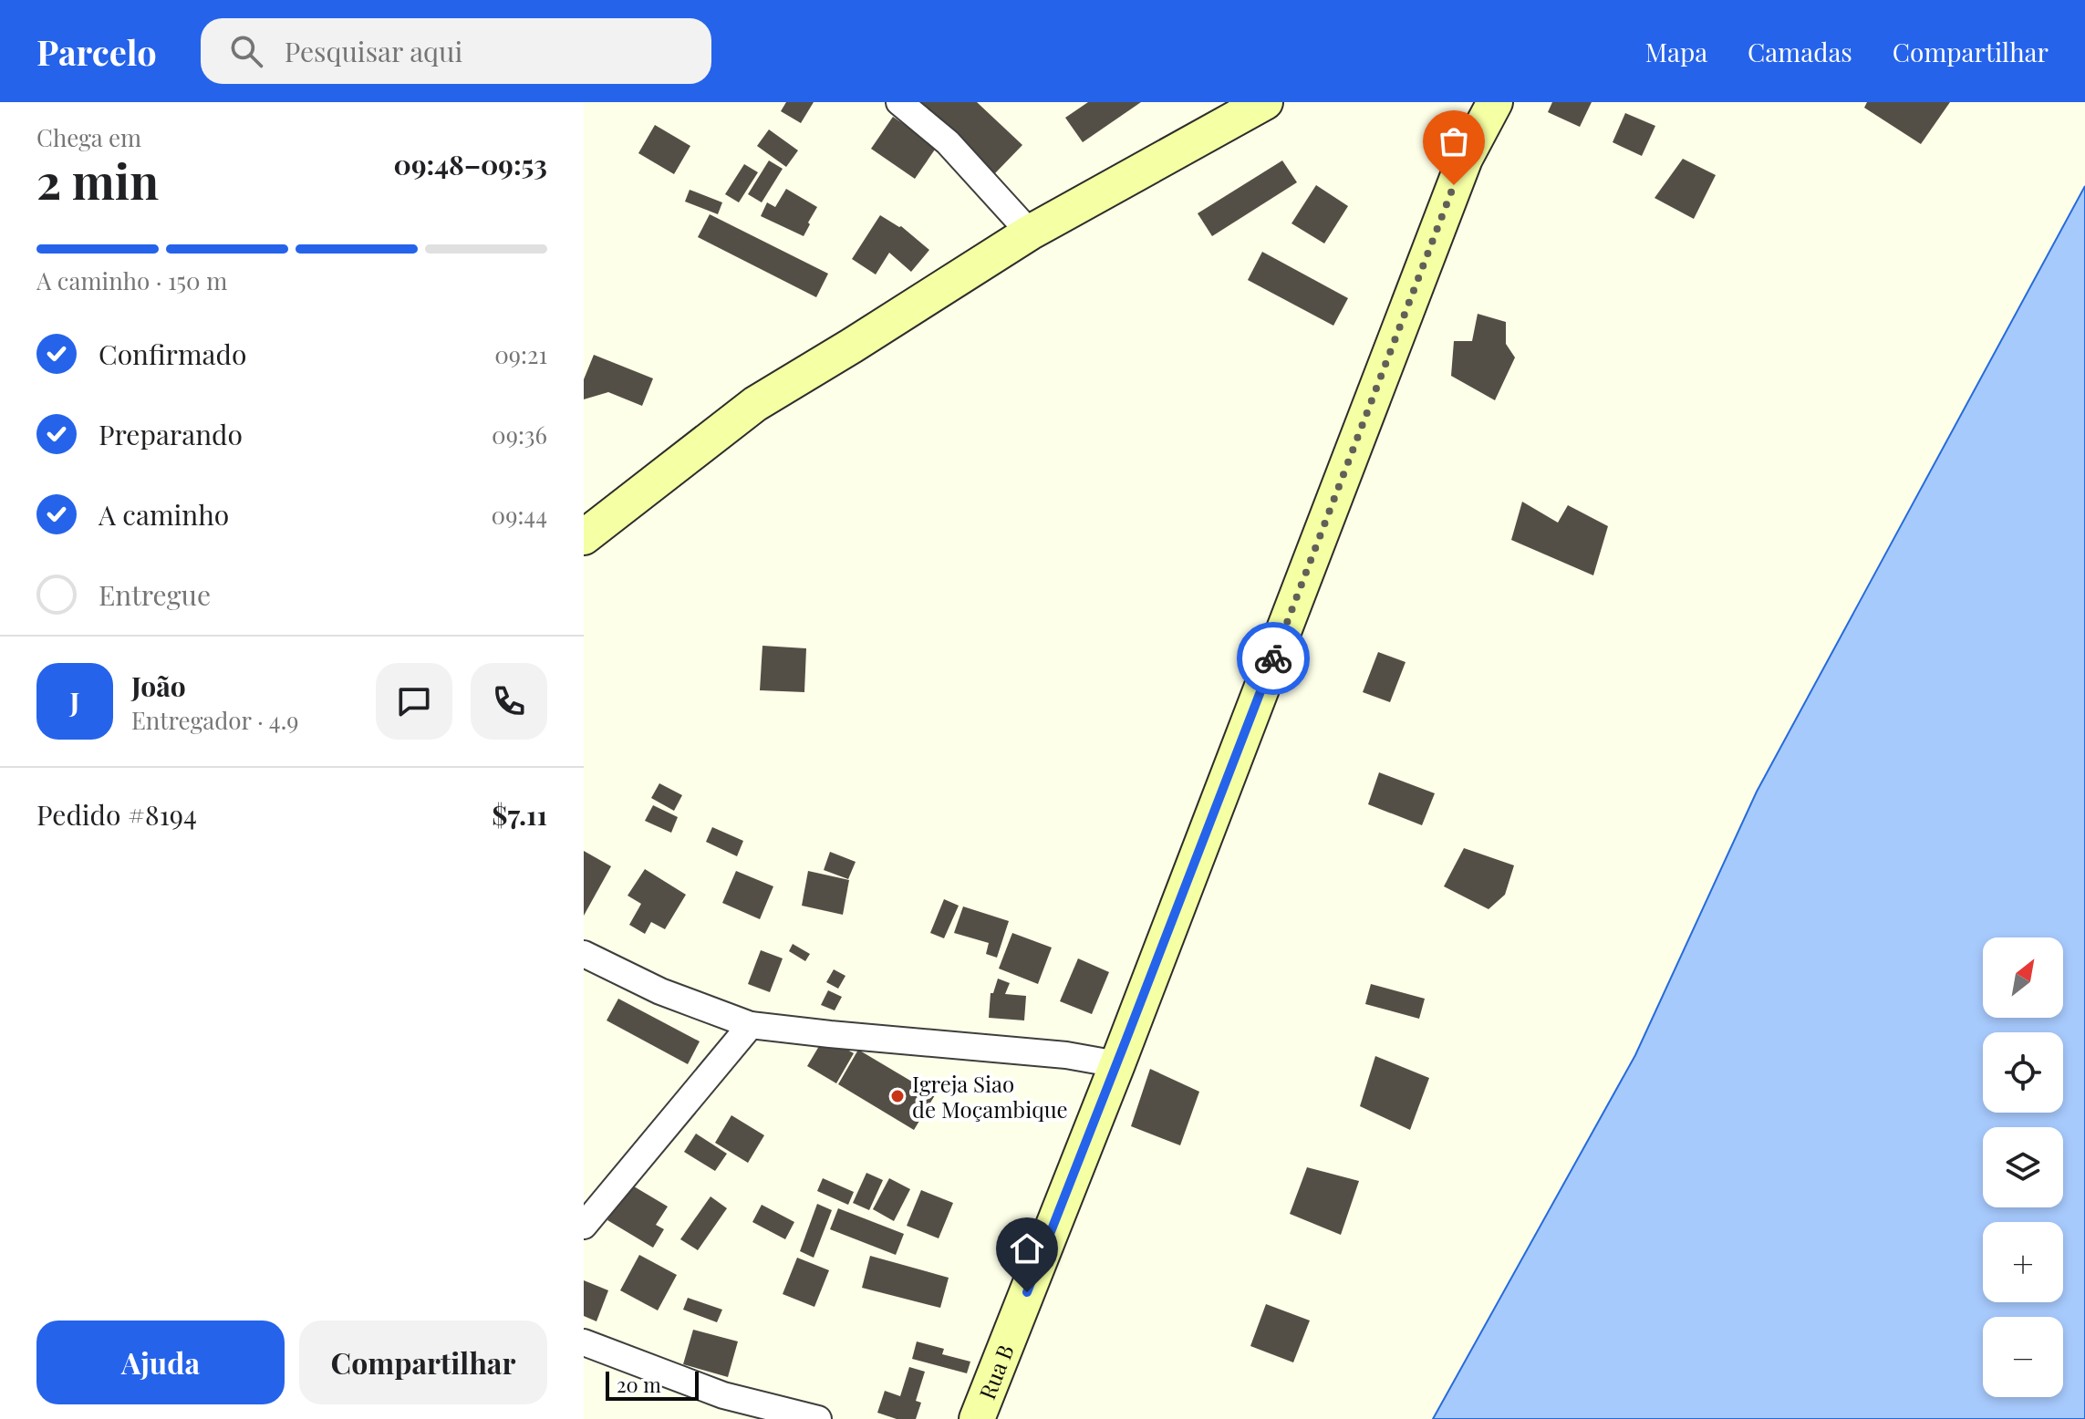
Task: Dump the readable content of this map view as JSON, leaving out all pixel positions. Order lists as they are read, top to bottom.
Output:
{
  "streets": {
    "main road": ["Rua B"]
  },
  "places": ["Igreja Siao de Moçambique"],
  "scale_bar": "20 m",
  "north": "top right",
  "page": {
    "header": "Parcelo",
    "search": "Pesquisar aqui",
    "nav": ["Mapa", "Camadas", "Compartilhar"],
    "heading": ["2 min", "Chega em", "09:48–09:53"],
    "panel": [
      "João",
      "Entregador · 4.9",
      "Pedido #8194",
      "$7.11"
    ],
    "bar": "A caminho · 150 m",
    "list": [
      ["Confirmado", "09:21"],
      ["Preparando", "09:36"],
      ["A caminho", "09:44"],
      "Entregue"
    ],
    "round": "J",
    "map_buttons": ["+", "−"],
    "buttons": ["Ajuda", "Compartilhar"],
    "scale": "20 m"
  }
}
